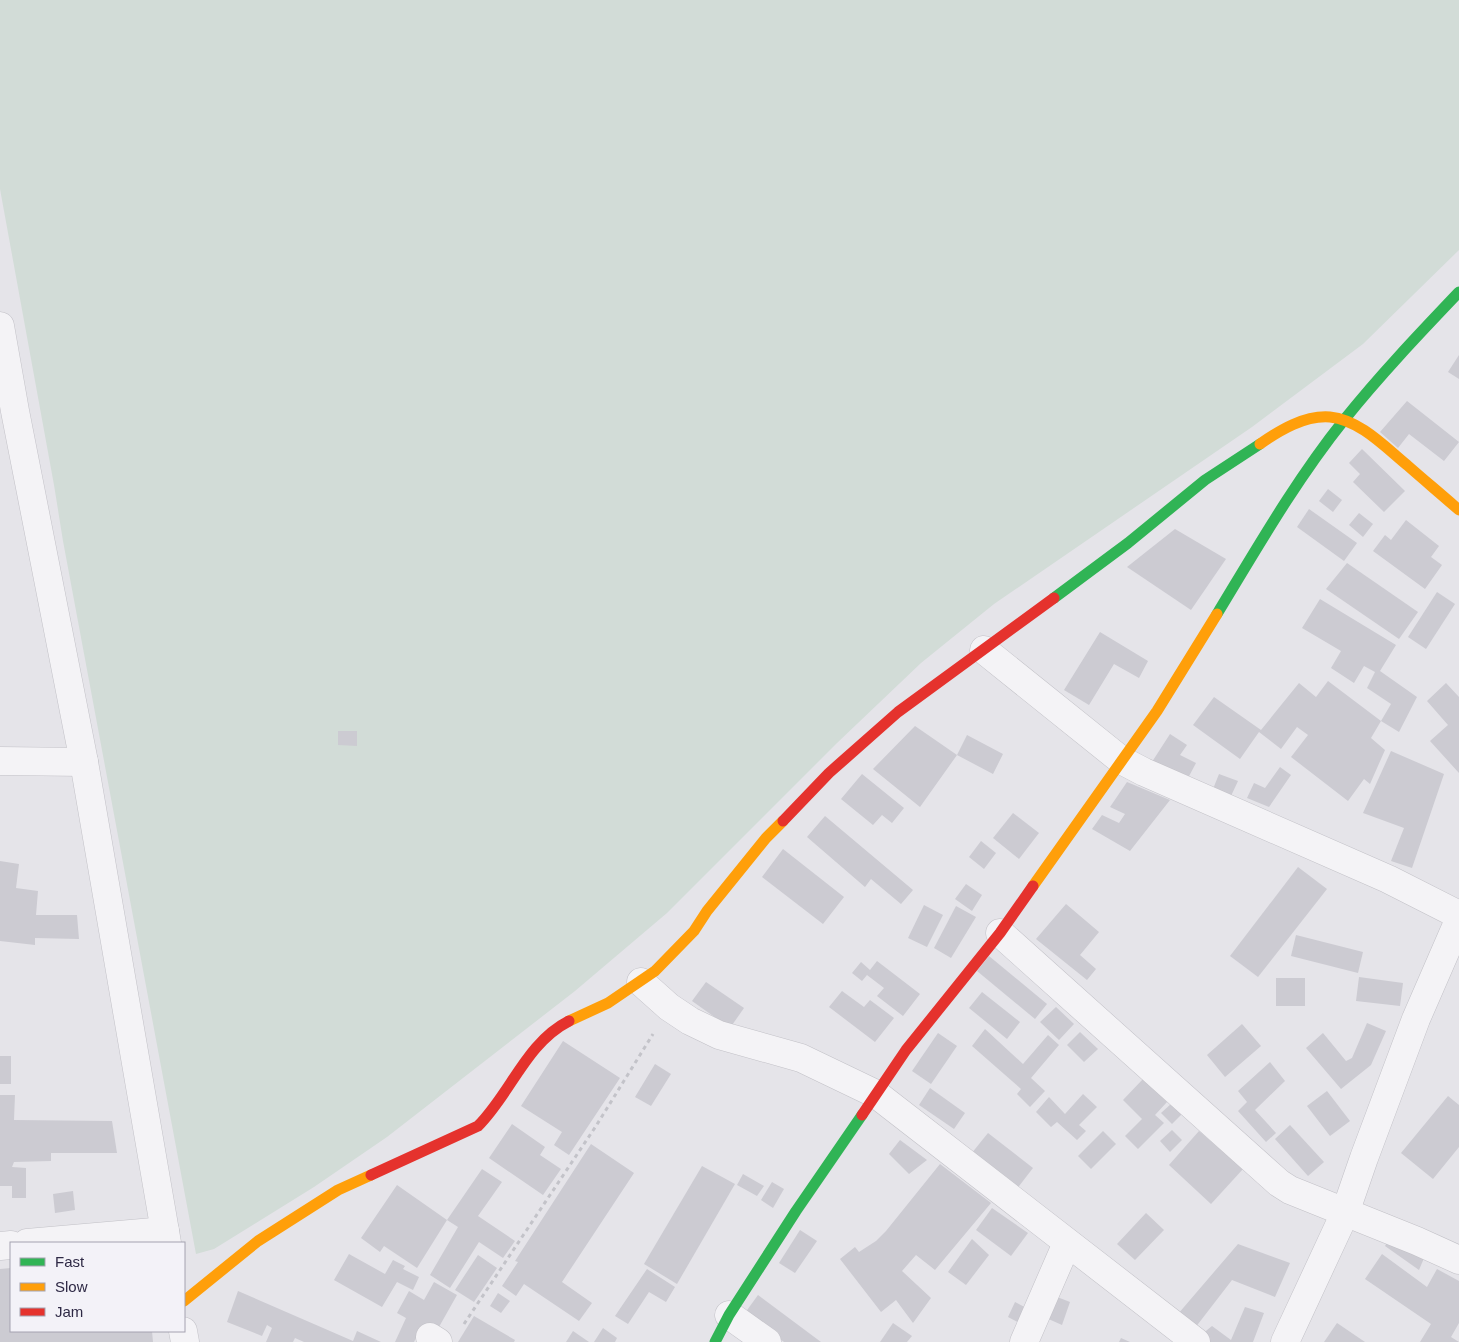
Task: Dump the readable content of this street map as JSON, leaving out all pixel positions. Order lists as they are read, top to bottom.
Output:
{
  "legend": ["Fast", "Slow", "Jam"]
}
